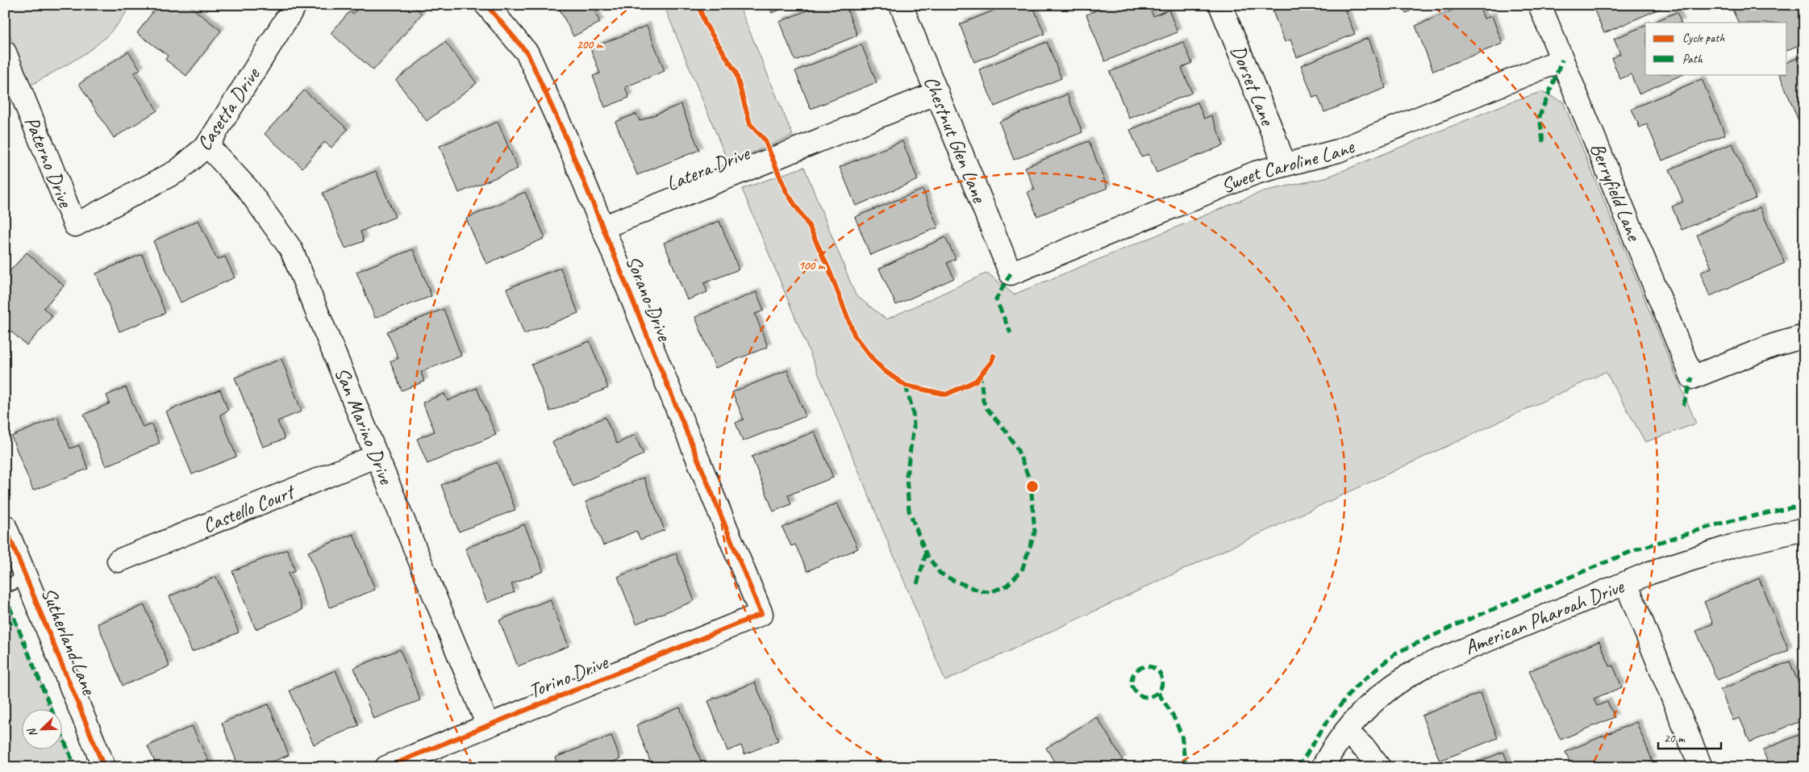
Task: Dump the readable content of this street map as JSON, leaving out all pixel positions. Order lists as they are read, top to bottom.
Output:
{
  "streets": {
    "street": [
      "Dorset Lane",
      "Casetta Drive",
      "Chestnut Glen Lane",
      "Paterno Drive",
      "Sweet Caroline Lane",
      "Latera Drive",
      "Berryfield Lane",
      "Sorano Drive",
      "San Marino Drive",
      "Castello Court",
      "American Pharoah Drive",
      "Sutherland Lane",
      "Torino Drive"
    ]
  },
  "crossings": [
    ["Dorset Lane", "Sweet Caroline Lane"],
    ["Casetta Drive", "Paterno Drive"],
    ["Casetta Drive", "San Marino Drive"],
    ["Chestnut Glen Lane", "Sweet Caroline Lane"],
    ["Chestnut Glen Lane", "Latera Drive"],
    ["Sweet Caroline Lane", "Berryfield Lane"],
    ["Latera Drive", "Sorano Drive"],
    ["Sorano Drive", "Torino Drive"],
    ["San Marino Drive", "Castello Court"],
    ["San Marino Drive", "Torino Drive"]
  ],
  "legend": ["Cycle path", "Path"],
  "scale_bar": "20 m",
  "north": "bottom left",
  "rings": ["200 m", "100 m"]
}
